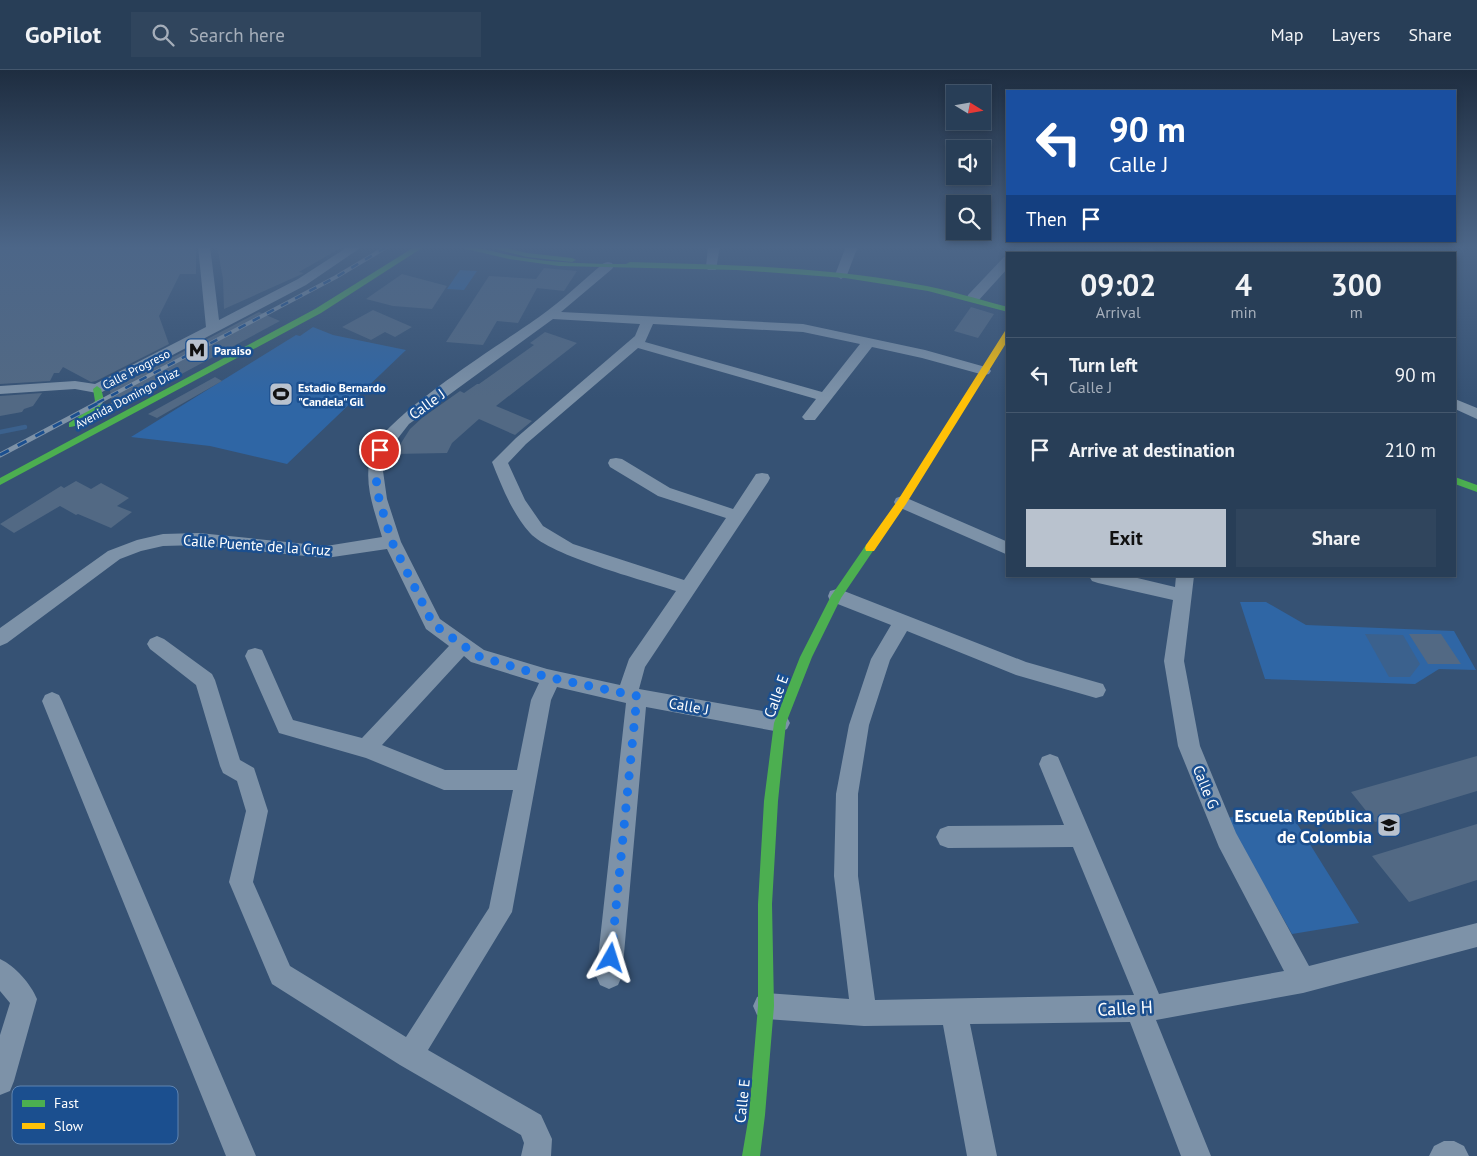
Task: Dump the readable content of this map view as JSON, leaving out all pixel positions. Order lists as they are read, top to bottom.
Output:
{
  "streets": {
    "main road": ["Avenida Domingo Díaz", "Calle E"],
    "street": [
      "Calle Progreso",
      "Calle J",
      "Calle Puente de la Cruz",
      "Calle G",
      "Calle H"
    ]
  },
  "crossings": [
    ["Calle Progreso", "Avenida Domingo Díaz"],
    ["Calle J", "Calle Puente de la Cruz"],
    ["Calle J", "Calle E"],
    ["Calle E", "Calle H"],
    ["Calle G", "Calle H"]
  ],
  "places": {
    "metro station": ["Paraiso"],
    "sports": ["Estadio Bernardo \"Candela\" Gil"],
    "school or university": ["Escuela República de Colombia"]
  },
  "legend": ["Fast", "Slow"],
  "north": "right",
  "page": {
    "header": "GoPilot",
    "search": "Search here",
    "nav": ["Map", "Layers", "Share"],
    "turn": ["90 m", "Calle J"],
    "then": "Then",
    "eta": [
      "09:02",
      "Arrival",
      "4",
      "min",
      "300",
      "m"
    ],
    "list": [
      {
        "name": "Turn left",
        "note": "Calle J",
        "value": "90 m"
      },
      {
        "name": "Arrive at destination",
        "value": "210 m"
      }
    ],
    "buttons": ["Exit", "Share"]
  }
}
